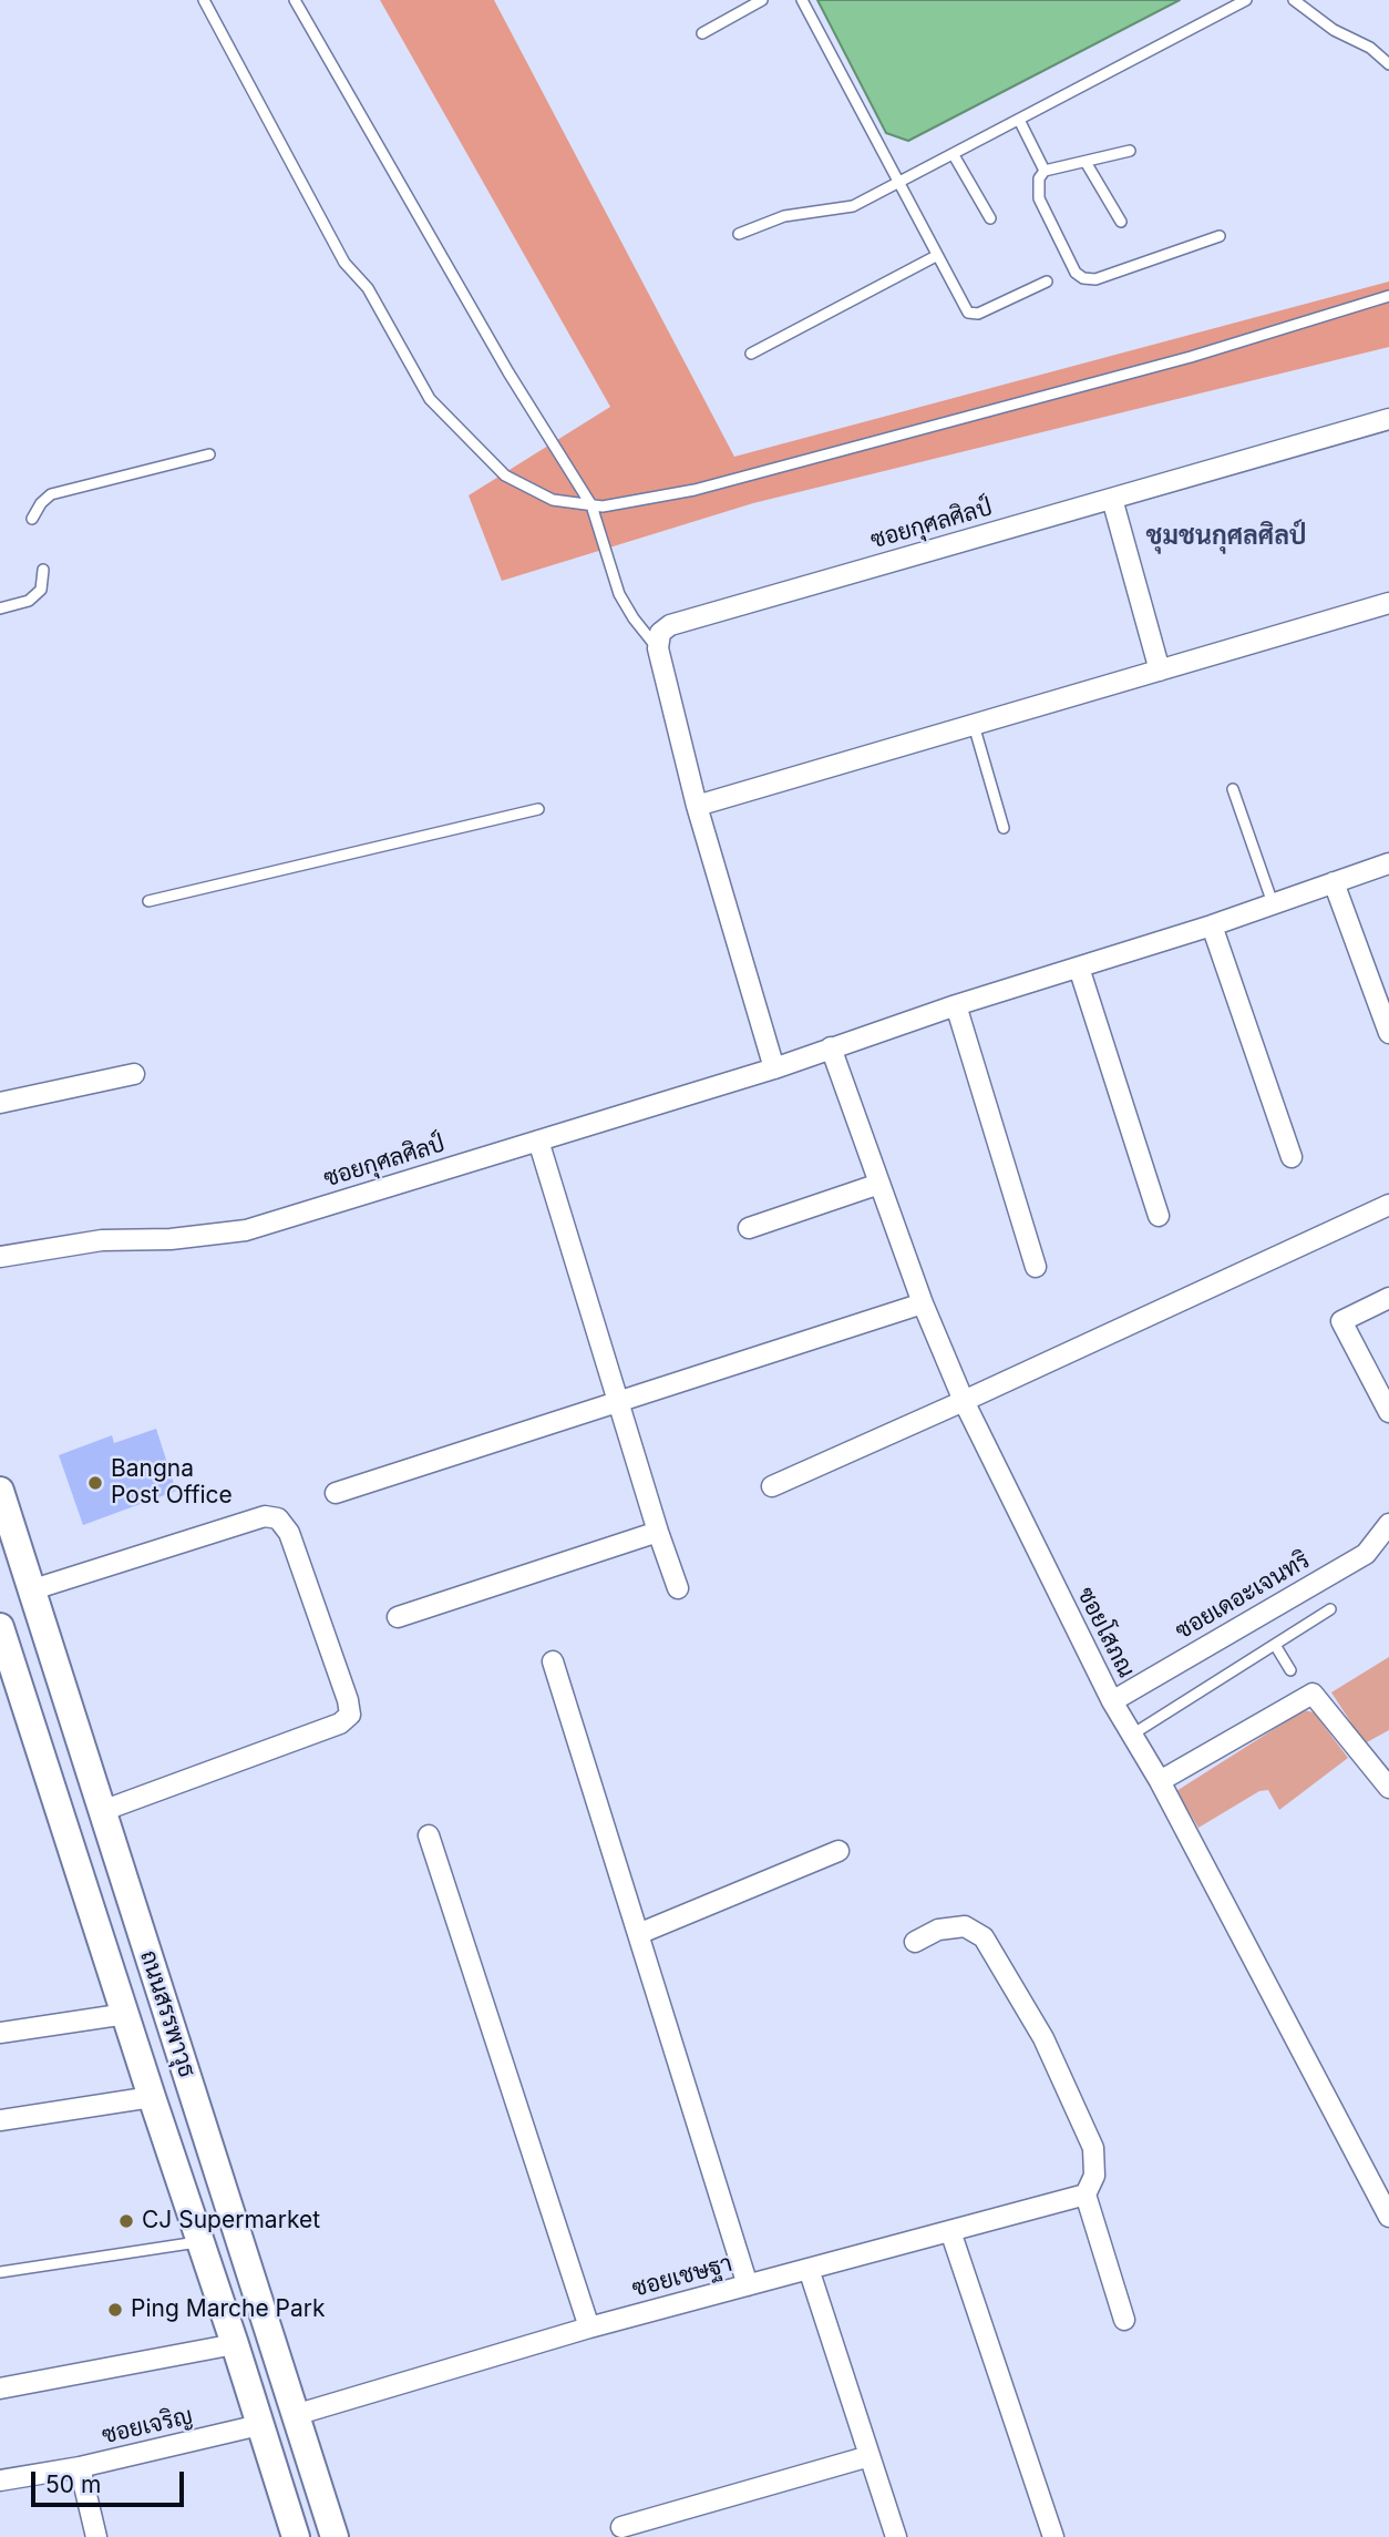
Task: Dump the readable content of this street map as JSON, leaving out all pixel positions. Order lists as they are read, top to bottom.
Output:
{
  "streets": {
    "main road": ["ถนนสรรพาวุธ"],
    "street": [
      "ซอยกุศลศิลป์",
      "ซอยเดอะเจนทริ",
      "ซอยโสภณ",
      "ซอยเชษฐา",
      "ซอยเจริญ"
    ]
  },
  "crossings": [
    ["ซอยกุศลศิลป์", "ซอยโสภณ"],
    ["ซอยเดอะเจนทริ", "ซอยโสภณ"],
    ["ถนนสรรพาวุธ", "ซอยเชษฐา"],
    ["ถนนสรรพาวุธ", "ซอยเจริญ"]
  ],
  "districts": ["ชุมชนกุศลศิลป์"],
  "places": ["Bangna Post Office", "CJ Supermarket", "Ping Marche Park"],
  "scale_bar": "50 m"
}
